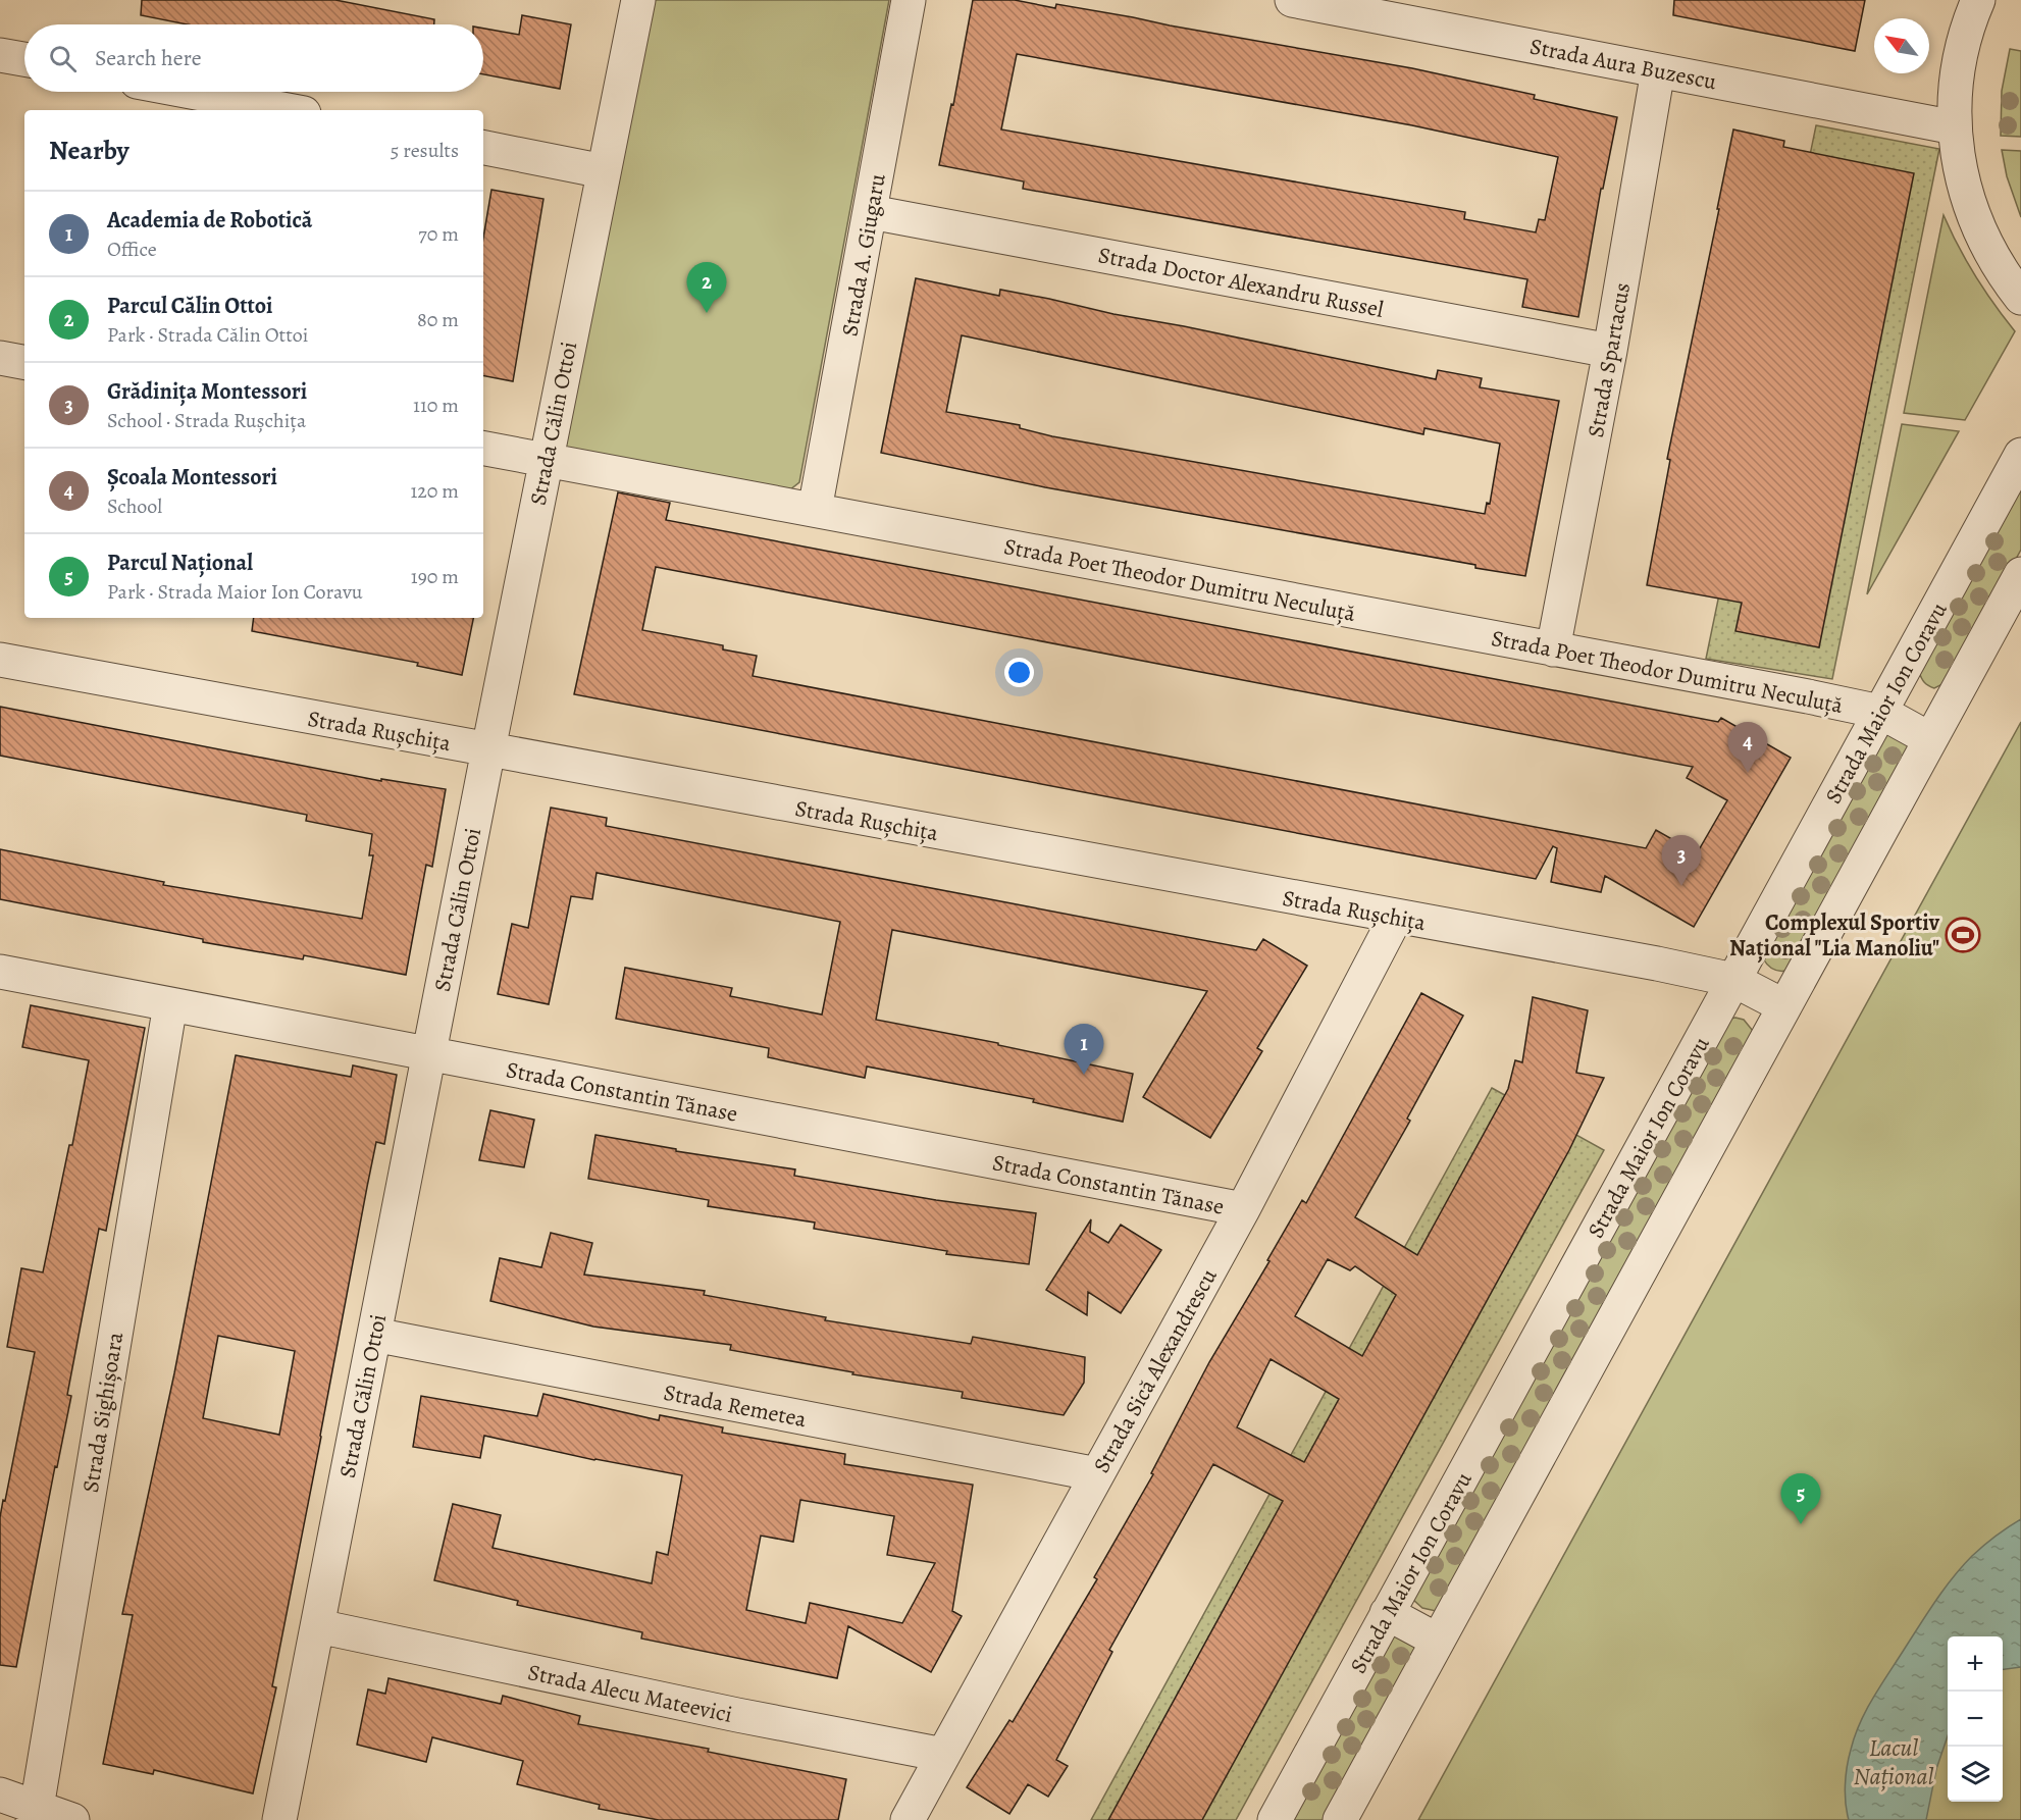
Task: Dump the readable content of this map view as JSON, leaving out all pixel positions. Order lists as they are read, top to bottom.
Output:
{
  "streets": {
    "street": [
      "Strada Aura Buzescu",
      "Strada A. Giugaru",
      "Strada Doctor Alexandru Russel",
      "Strada Spartacus",
      "Strada Călin Ottoi",
      "Strada Poet Theodor Dumitru Neculuță",
      "Strada Maior Ion Coravu",
      "Strada Rușchița",
      "Strada Constantin Tănase",
      "Strada Sică Alexandrescu",
      "Strada Remetea",
      "Strada Sighișoara",
      "Strada Alecu Mateevici"
    ]
  },
  "crossings": [
    ["Strada Aura Buzescu", "Strada Spartacus"],
    ["Strada A. Giugaru", "Strada Doctor Alexandru Russel"],
    ["Strada A. Giugaru", "Strada Poet Theodor Dumitru Neculuță"],
    ["Strada Doctor Alexandru Russel", "Strada Spartacus"],
    ["Strada Spartacus", "Strada Poet Theodor Dumitru Neculuță"],
    ["Strada Călin Ottoi", "Strada Poet Theodor Dumitru Neculuță"],
    ["Strada Călin Ottoi", "Strada Rușchița"],
    ["Strada Călin Ottoi", "Strada Constantin Tănase"],
    ["Strada Călin Ottoi", "Strada Remetea"],
    ["Strada Călin Ottoi", "Strada Alecu Mateevici"],
    ["Strada Poet Theodor Dumitru Neculuță", "Strada Maior Ion Coravu"],
    ["Strada Maior Ion Coravu", "Strada Rușchița"],
    ["Strada Rușchița", "Strada Sică Alexandrescu"],
    ["Strada Constantin Tănase", "Strada Sică Alexandrescu"],
    ["Strada Constantin Tănase", "Strada Sighișoara"],
    ["Strada Sică Alexandrescu", "Strada Remetea"],
    ["Strada Sică Alexandrescu", "Strada Alecu Mateevici"]
  ],
  "water": ["Lacul Național"],
  "places": {
    "sports": ["Complexul Sportiv Național \"Lia Manoliu\""]
  },
  "north": "top left",
  "page": {
    "search": "Search here",
    "heading": ["Nearby", "5 results"],
    "list": [
      {
        "mark": "1",
        "name": "Academia de Robotică",
        "note": "Office",
        "value": "70 m"
      },
      {
        "mark": "2",
        "name": "Parcul Călin Ottoi",
        "note": "Park · Strada Călin Ottoi",
        "value": "80 m"
      },
      {
        "mark": "3",
        "name": "Grădinița Montessori",
        "note": "School · Strada Rușchița",
        "value": "110 m"
      },
      {
        "mark": "4",
        "name": "Școala Montessori",
        "note": "School",
        "value": "120 m"
      },
      {
        "mark": "5",
        "name": "Parcul Național",
        "note": "Park · Strada Maior Ion Coravu",
        "value": "190 m"
      }
    ],
    "pins": [
      "2",
      "4",
      "3",
      "1",
      "5"
    ],
    "map_buttons": ["+", "−"]
  }
}
